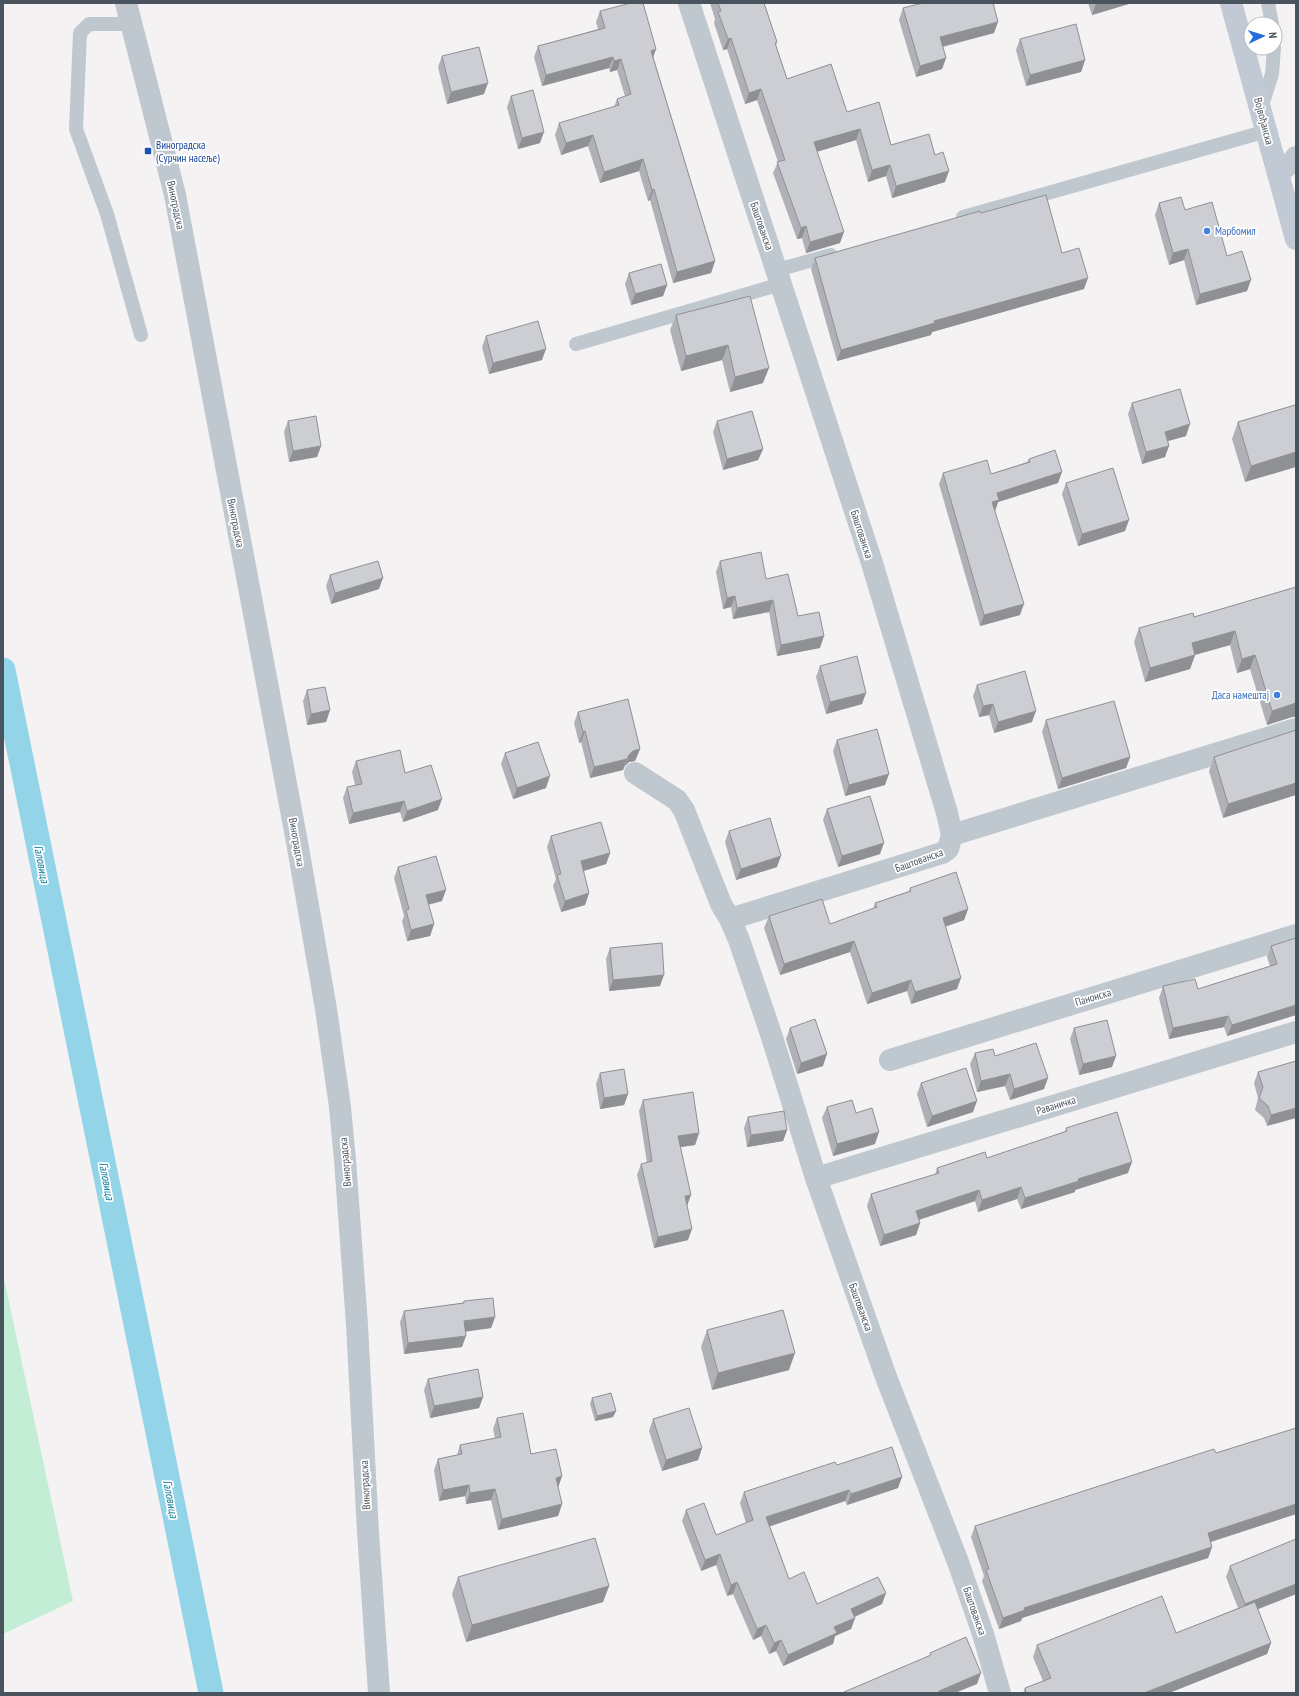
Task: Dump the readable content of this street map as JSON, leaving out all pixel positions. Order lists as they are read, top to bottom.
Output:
{
  "streets": {
    "main road": ["Војвођанска"],
    "street": [
      "Виноградска",
      "Баштованска",
      "Панонска",
      "Раваничка"
    ]
  },
  "crossings": [
    ["Баштованска", "Раваничка"]
  ],
  "water": ["Галовица"],
  "places": {
    "transit": ["Виноградска (Сурчин насеље)"],
    "other": ["Марбомил", "Даса намештај"]
  },
  "north": "right"
}
